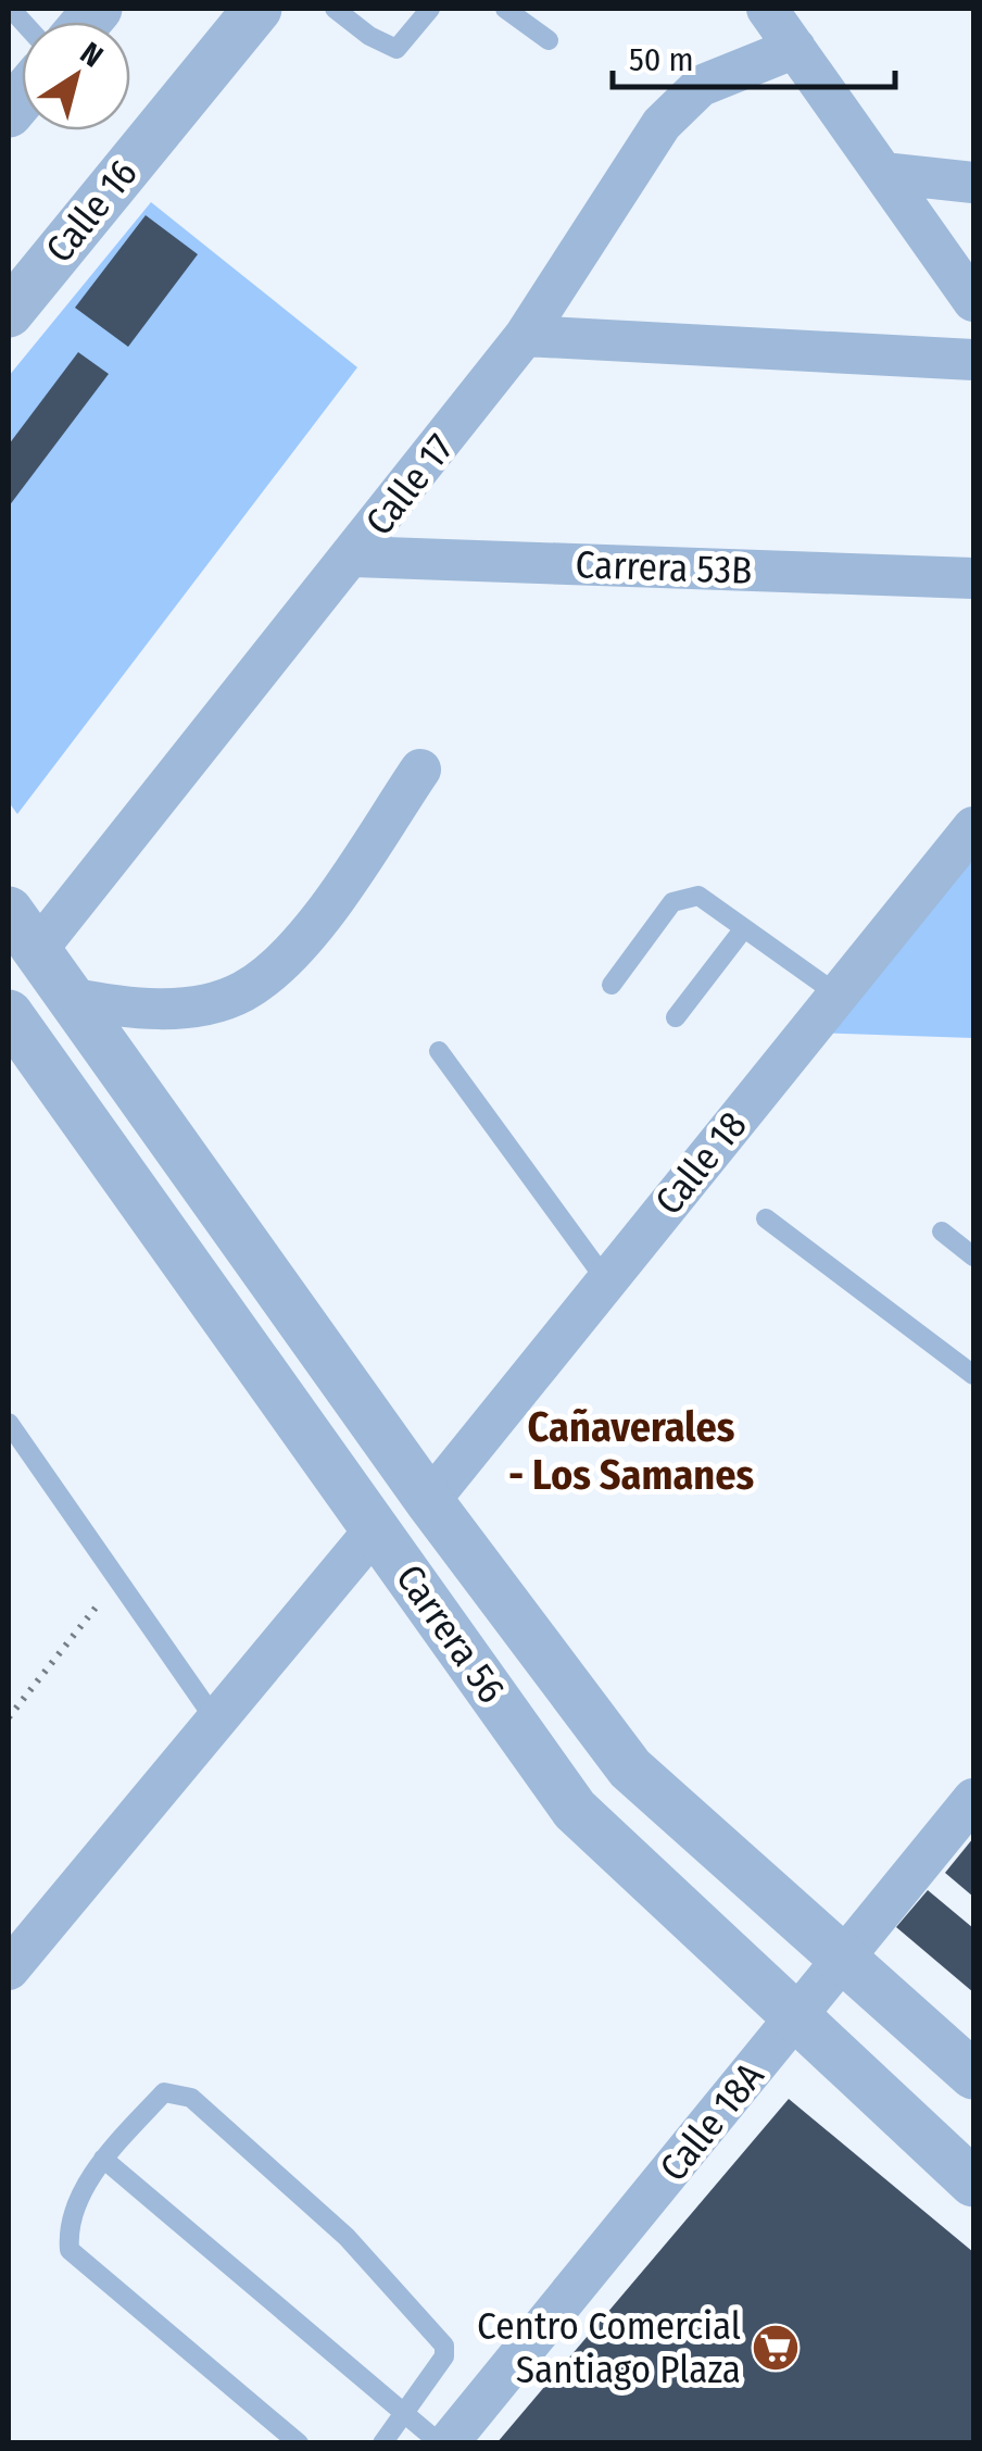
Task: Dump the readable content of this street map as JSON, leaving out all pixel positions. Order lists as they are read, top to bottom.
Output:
{
  "streets": {
    "street": [
      "Calle 16",
      "Calle 17",
      "Carrera 53B",
      "Calle 18",
      "Carrera 56",
      "Calle 18A"
    ]
  },
  "crossings": [
    ["Calle 17", "Carrera 53B"],
    ["Calle 17", "Carrera 56"],
    ["Calle 18", "Carrera 56"],
    ["Carrera 56", "Calle 18A"]
  ],
  "districts": ["Cañaverales - Los Samanes"],
  "places": {
    "supermarket": ["Centro Comercial Santiago Plaza"]
  },
  "scale_bar": "50 m",
  "north": "top right"
}
